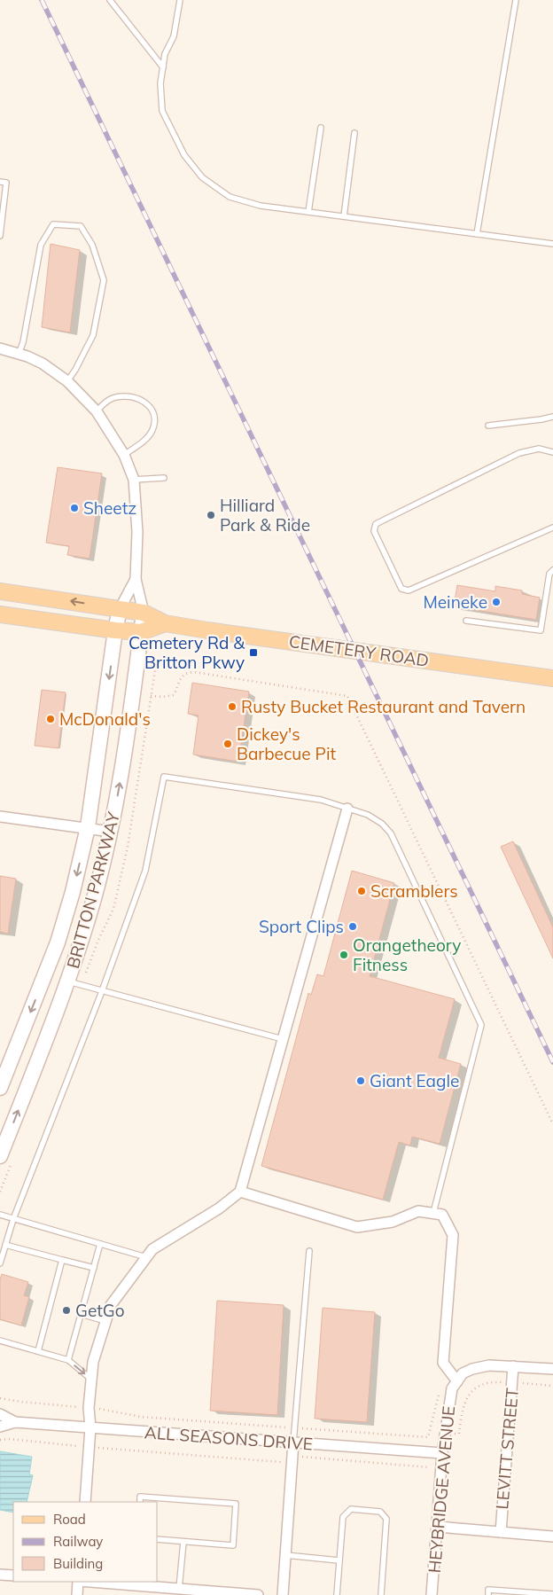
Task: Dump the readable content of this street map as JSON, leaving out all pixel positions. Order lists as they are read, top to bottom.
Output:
{
  "streets": {
    "main road": ["CEMETERY ROAD", "BRITTON PARKWAY"],
    "street": ["ALL SEASONS DRIVE", "LEVITT STREET", "HEYBRIDGE AVENUE"]
  },
  "crossings": [
    ["CEMETERY ROAD", "BRITTON PARKWAY"],
    ["ALL SEASONS DRIVE", "HEYBRIDGE AVENUE"]
  ],
  "places": {
    "other": [
      "Sheetz",
      "Hilliard Park & Ride",
      "Meineke",
      "Rusty Bucket Restaurant and Tavern",
      "McDonald's",
      "Dickey's Barbecue Pit",
      "Scramblers",
      "Sport Clips",
      "Orangetheory Fitness",
      "Giant Eagle",
      "GetGo"
    ],
    "transit": ["Cemetery Rd & Britton Pkwy"]
  },
  "legend": ["Road", "Railway", "Building"]
}
